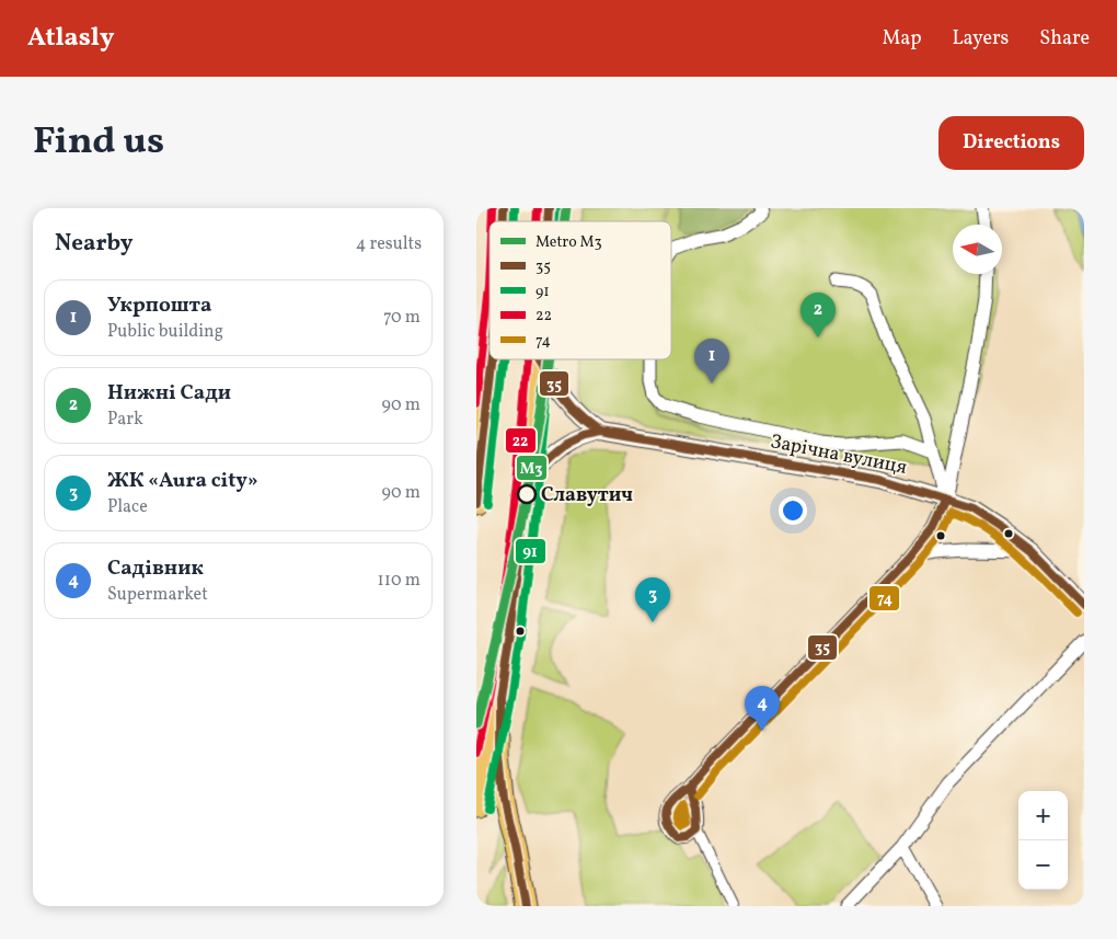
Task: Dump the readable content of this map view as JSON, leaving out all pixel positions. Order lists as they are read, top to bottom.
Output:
{
  "streets": {
    "street": ["Зарічна вулиця"]
  },
  "places": ["Славутич"],
  "lines": [
    "metro line M3",
    "transit line 35",
    "transit line 91",
    "transit line 22",
    "transit line 74"
  ],
  "legend": [
    "Metro M3",
    "35",
    "91",
    "22",
    "74"
  ],
  "north": "left",
  "page": {
    "header": "Atlasly",
    "nav": ["Map", "Layers", "Share"],
    "title": "Find us",
    "buttons": "Directions",
    "heading": ["Nearby", "4 results"],
    "list": [
      {
        "mark": "1",
        "name": "Укрпошта",
        "note": "Public building",
        "value": "70 m"
      },
      {
        "mark": "2",
        "name": "Нижні Сади",
        "note": "Park",
        "value": "90 m"
      },
      {
        "mark": "3",
        "name": "ЖК «Aura city»",
        "note": "Place",
        "value": "90 m"
      },
      {
        "mark": "4",
        "name": "Садівник",
        "note": "Supermarket",
        "value": "110 m"
      }
    ],
    "pins": [
      "2",
      "1",
      "3",
      "4"
    ],
    "map_buttons": ["+", "−"]
  }
}
